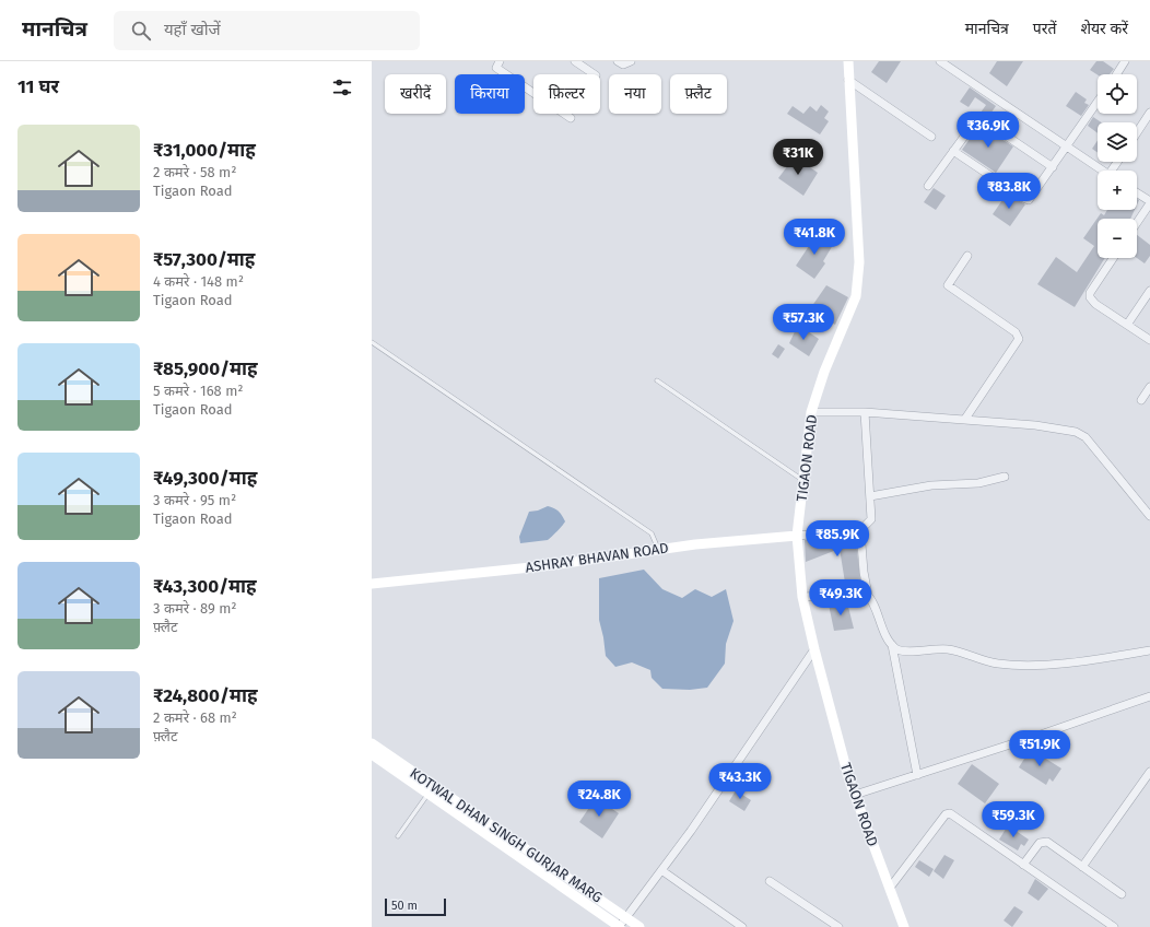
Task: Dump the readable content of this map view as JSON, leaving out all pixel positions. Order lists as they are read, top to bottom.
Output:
{
  "streets": {
    "street": ["TIGAON ROAD", "ASHRAY BHAVAN ROAD", "KOTWAL DHAN SINGH GURJAR MARG"]
  },
  "crossings": [
    ["TIGAON ROAD", "ASHRAY BHAVAN ROAD"]
  ],
  "scale_bar": "50 m",
  "page": {
    "header": "मानचित्र",
    "search": "यहाँ खोजें",
    "nav": ["मानचित्र", "परतें", "शेयर करें"],
    "heading": "11 घर",
    "map_buttons": ["+", "−"],
    "chip": [
      "खरीदें",
      "किराया",
      "फ़िल्टर",
      "नया",
      "फ़्लैट"
    ],
    "price": [
      "₹36.9K",
      "₹31K",
      "₹83.8K",
      "₹41.8K",
      "₹57.3K",
      "₹85.9K",
      "₹49.3K",
      "₹51.9K",
      "₹43.3K",
      "₹24.8K",
      "₹59.3K"
    ],
    "list": [
      {
        "name": "₹31,000/माह",
        "note": "2 कमरे · 58 m² · Tigaon Road"
      },
      {
        "name": "₹57,300/माह",
        "note": "4 कमरे · 148 m² · Tigaon Road"
      },
      {
        "name": "₹85,900/माह",
        "note": "5 कमरे · 168 m² · Tigaon Road"
      },
      {
        "name": "₹49,300/माह",
        "note": "3 कमरे · 95 m² · Tigaon Road"
      },
      {
        "name": "₹43,300/माह",
        "note": "3 कमरे · 89 m² · फ़्लैट"
      },
      {
        "name": "₹24,800/माह",
        "note": "2 कमरे · 68 m² · फ़्लैट"
      }
    ],
    "scale": "50 m"
  }
}
